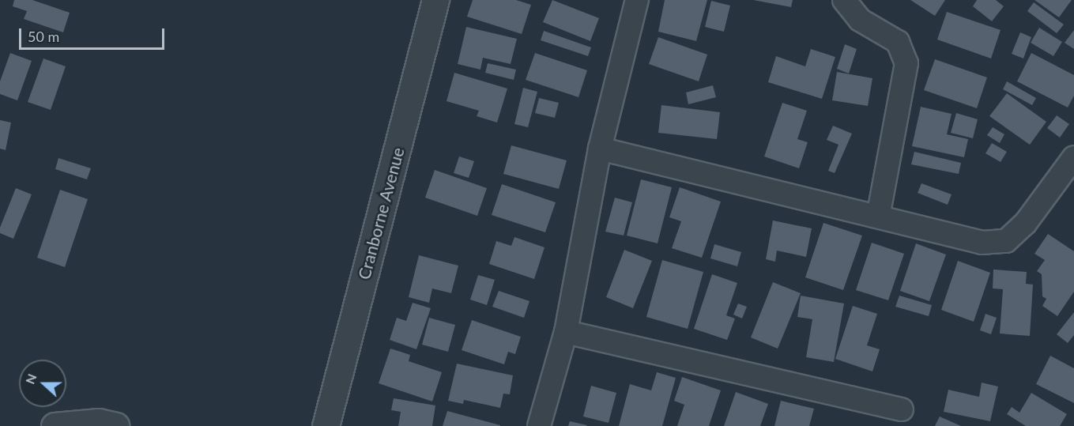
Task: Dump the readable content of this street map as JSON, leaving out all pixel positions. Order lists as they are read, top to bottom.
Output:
{
  "streets": {
    "street": ["Cranborne Avenue"]
  },
  "scale_bar": "50 m",
  "north": "left"
}
